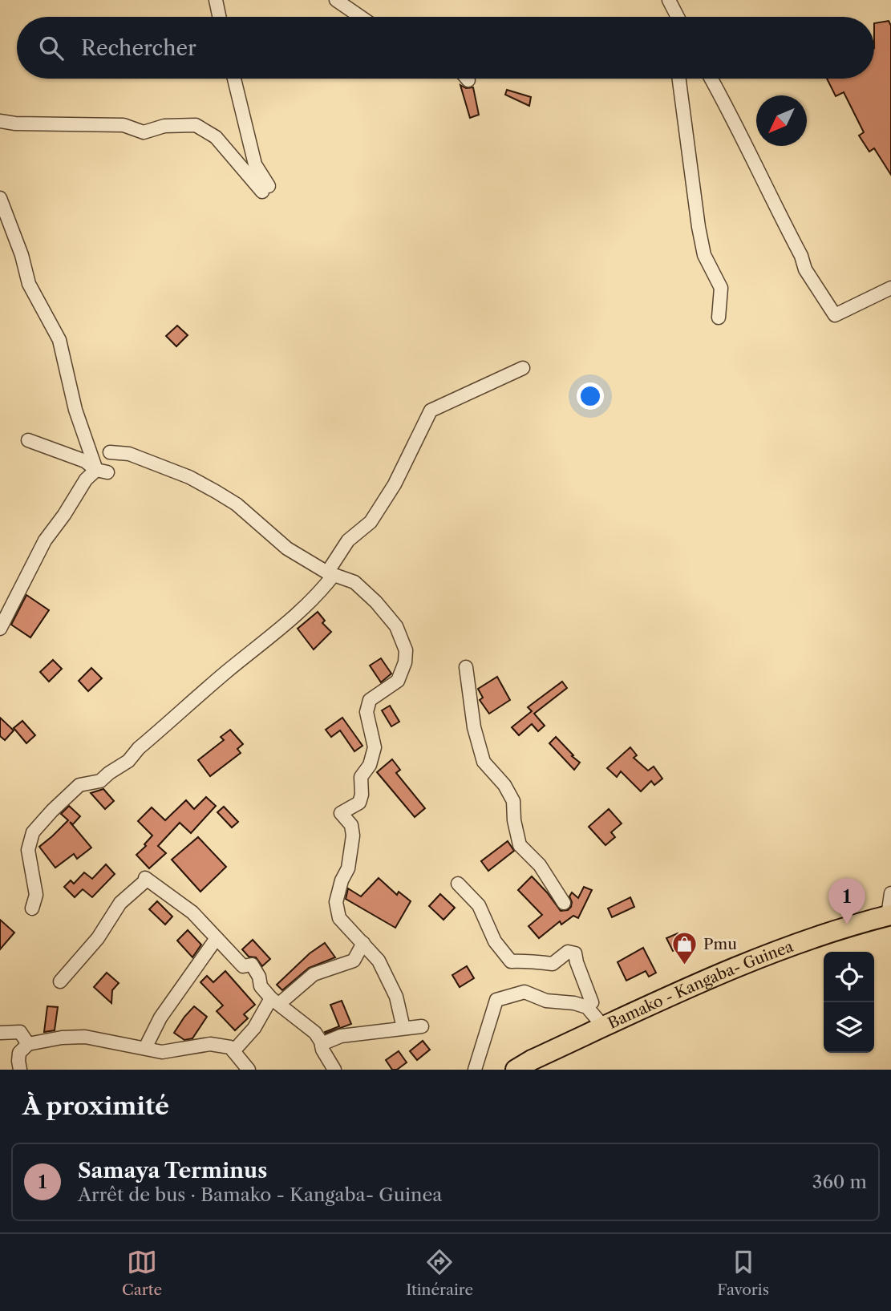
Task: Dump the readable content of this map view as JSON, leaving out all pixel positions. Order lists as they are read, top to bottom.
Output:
{
  "streets": {
    "main road": ["Bamako - Kangaba- Guinea"]
  },
  "places": {
    "shop": ["Pmu"]
  },
  "north": "bottom left",
  "page": {
    "search": "Rechercher",
    "pins": "1",
    "heading": "À proximité",
    "list": [
      {
        "mark": "1",
        "name": "Samaya Terminus",
        "note": "Arrêt de bus · Bamako - Kangaba- Guinea",
        "value": "360 m"
      }
    ],
    "nav": ["Carte", "Itinéraire", "Favoris"]
  }
}
